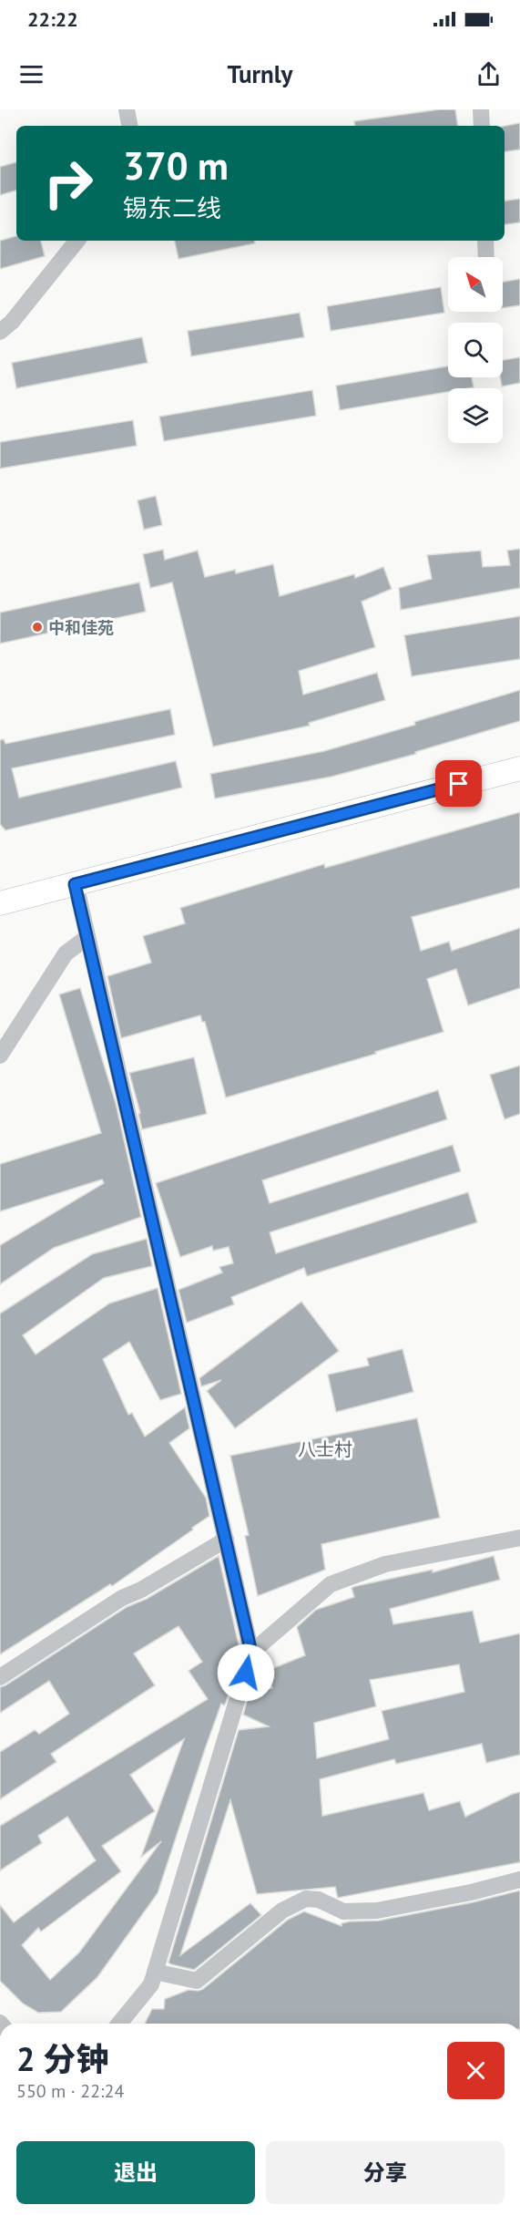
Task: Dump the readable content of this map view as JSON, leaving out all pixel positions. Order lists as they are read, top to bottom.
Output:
{
  "districts": ["八士村"],
  "places": ["中和佳苑"],
  "north": "top left",
  "page": {
    "status": "22:22",
    "header": "Turnly",
    "turn": ["370 m", "锡东二线"],
    "heading": ["2 分钟", "550 m · 22:24"],
    "buttons": ["退出", "分享"]
  }
}
